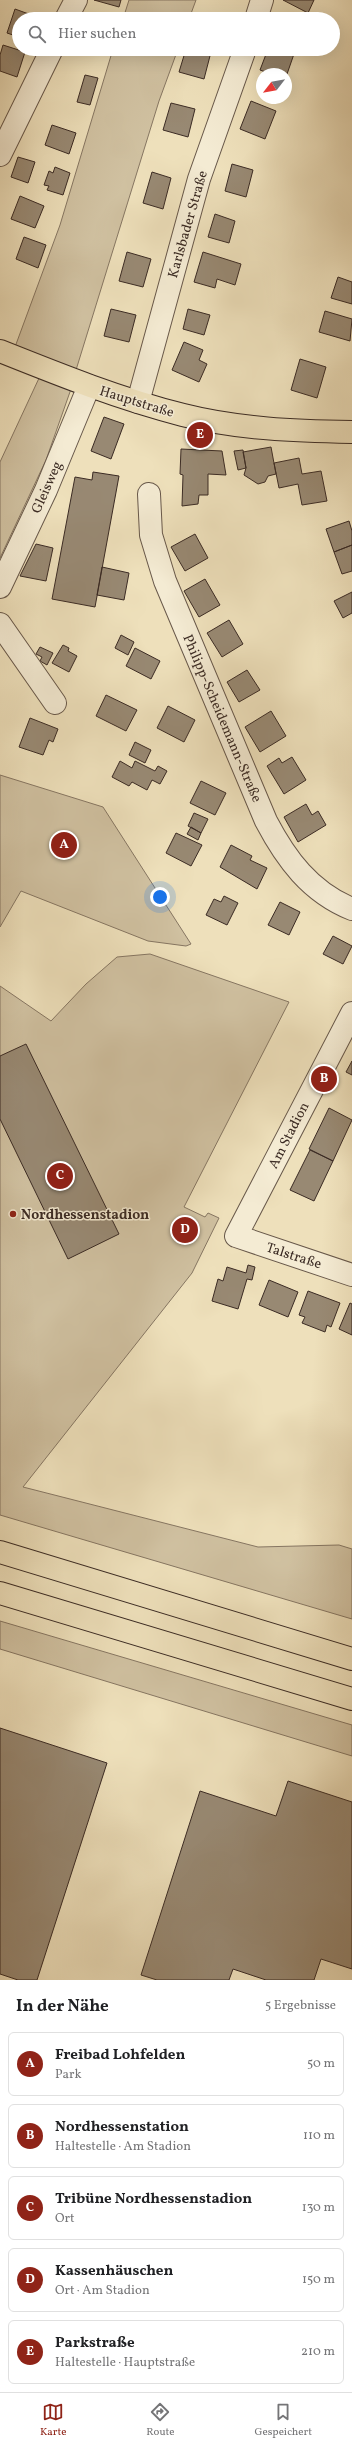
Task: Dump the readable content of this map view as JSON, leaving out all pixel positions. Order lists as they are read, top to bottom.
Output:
{
  "streets": {
    "main road": ["Hauptstraße"],
    "street": [
      "Karlsbader Straße",
      "Gleisweg",
      "Philipp-Scheidemann-Straße",
      "Am Stadion",
      "Talstraße"
    ]
  },
  "crossings": [
    ["Karlsbader Straße", "Hauptstraße"],
    ["Hauptstraße", "Gleisweg"],
    ["Am Stadion", "Talstraße"]
  ],
  "places": ["Nordhessenstadion"],
  "north": "bottom left",
  "page": {
    "search": "Hier suchen",
    "pins": [
      "E",
      "A",
      "B",
      "C",
      "D"
    ],
    "heading": ["In der Nähe", "5 Ergebnisse"],
    "list": [
      {
        "mark": "A",
        "name": "Freibad Lohfelden",
        "note": "Park",
        "value": "50 m"
      },
      {
        "mark": "B",
        "name": "Nordhessenstation",
        "note": "Haltestelle · Am Stadion",
        "value": "110 m"
      },
      {
        "mark": "C",
        "name": "Tribüne Nordhessenstadion",
        "note": "Ort",
        "value": "130 m"
      },
      {
        "mark": "D",
        "name": "Kassenhäuschen",
        "note": "Ort · Am Stadion",
        "value": "150 m"
      },
      {
        "mark": "E",
        "name": "Parkstraße",
        "note": "Haltestelle · Hauptstraße",
        "value": "210 m"
      }
    ],
    "nav": ["Karte", "Route", "Gespeichert"]
  }
}
